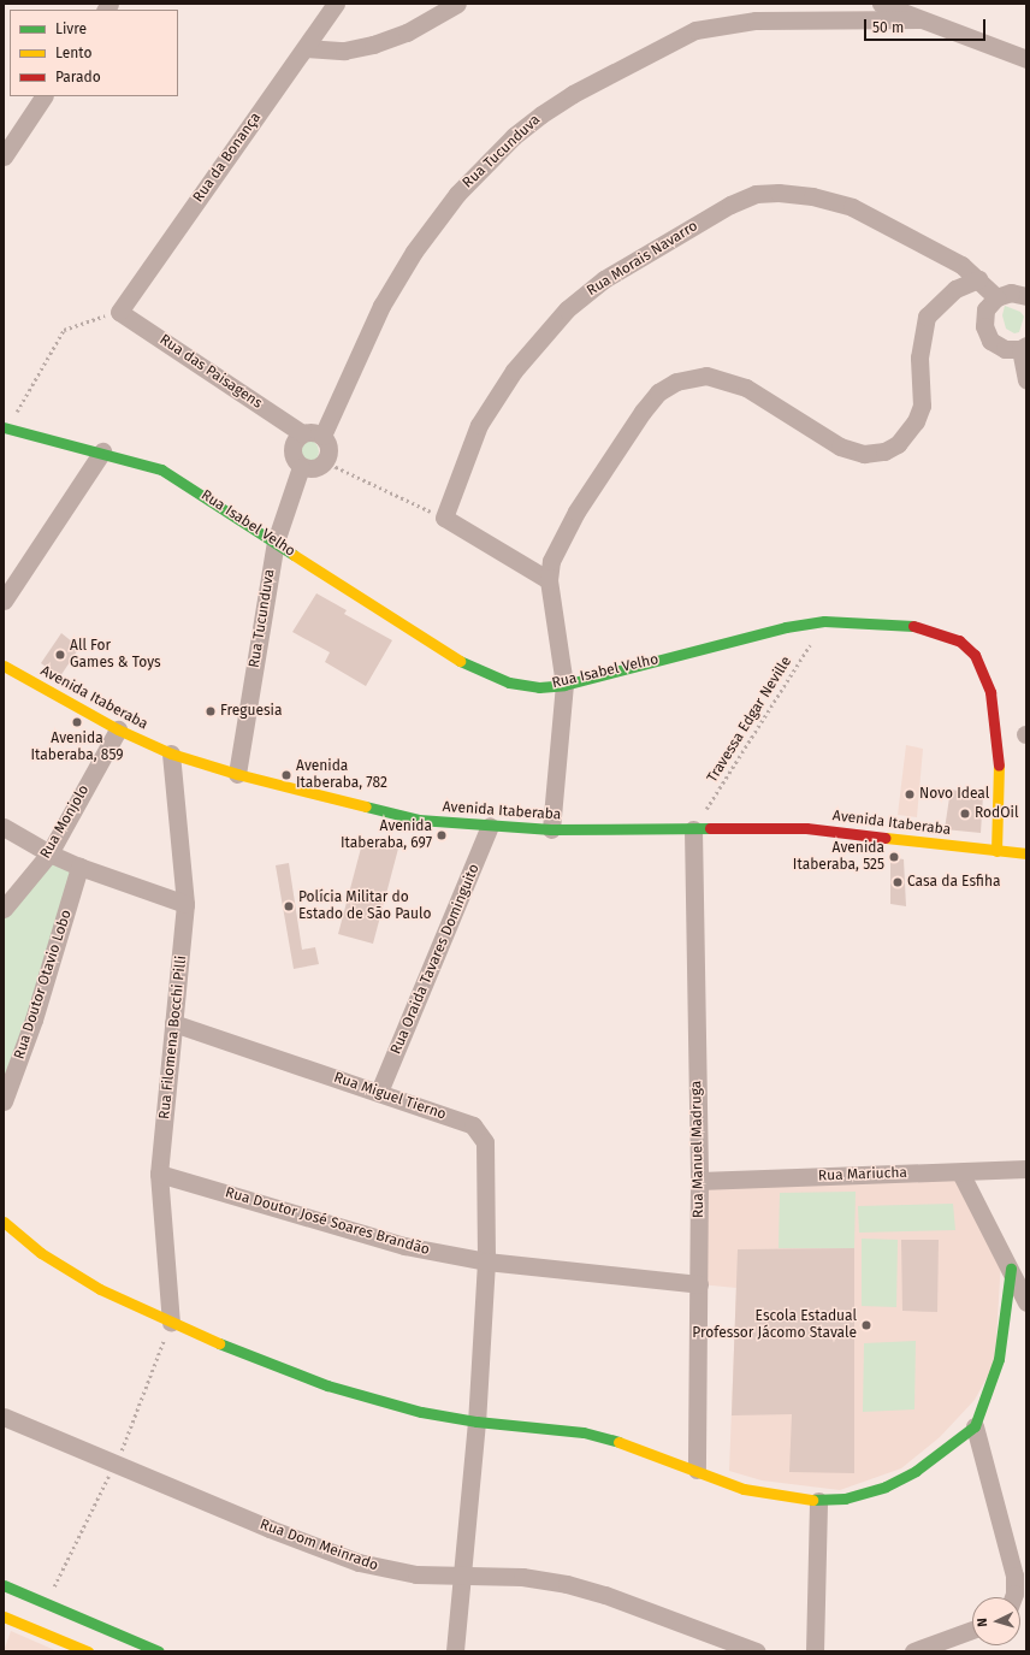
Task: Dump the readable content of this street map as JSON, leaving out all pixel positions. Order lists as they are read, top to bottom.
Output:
{
  "streets": {
    "street": [
      "Rua Tucunduva",
      "Rua da Bonança",
      "Rua Morais Navarro",
      "Rua das Paisagens",
      "Rua Isabel Velho",
      "Avenida Itaberaba",
      "Rua Monjolo",
      "Rua Oraida Tavares Dominguito",
      "Rua Doutor Otavio Lobo",
      "Rua Filomena Bocchi Pilli",
      "Rua Miguel Tierno",
      "Rua Manuel Madruga",
      "Rua Mariucha",
      "Rua Doutor José Soares Brandão",
      "Rua Dom Meinrado"
    ],
    "path": ["Travessa Edgar Neville"]
  },
  "crossings": [
    ["Rua Tucunduva", "Rua das Paisagens"],
    ["Rua Tucunduva", "Rua Isabel Velho"],
    ["Rua Tucunduva", "Avenida Itaberaba"],
    ["Rua da Bonança", "Rua das Paisagens"],
    ["Rua Isabel Velho", "Avenida Itaberaba"],
    ["Rua Isabel Velho", "Travessa Edgar Neville"],
    ["Avenida Itaberaba", "Travessa Edgar Neville"],
    ["Avenida Itaberaba", "Rua Monjolo"],
    ["Avenida Itaberaba", "Rua Oraida Tavares Dominguito"],
    ["Avenida Itaberaba", "Rua Filomena Bocchi Pilli"],
    ["Avenida Itaberaba", "Rua Manuel Madruga"],
    ["Travessa Edgar Neville", "Rua Manuel Madruga"],
    ["Rua Oraida Tavares Dominguito", "Rua Miguel Tierno"],
    ["Rua Filomena Bocchi Pilli", "Rua Miguel Tierno"],
    ["Rua Filomena Bocchi Pilli", "Rua Doutor José Soares Brandão"],
    ["Rua Miguel Tierno", "Rua Doutor José Soares Brandão"],
    ["Rua Manuel Madruga", "Rua Mariucha"],
    ["Rua Manuel Madruga", "Rua Doutor José Soares Brandão"]
  ],
  "places": [
    "All For Games & Toys",
    "Freguesia",
    "Avenida Itaberaba, 859",
    "Avenida Itaberaba, 782",
    "Novo Ideal",
    "RodOil",
    "Avenida Itaberaba, 697",
    "Avenida Itaberaba, 525",
    "Casa da Esfiha",
    "Polícia Militar do Estado de São Paulo",
    "Escola Estadual Professor Jácomo Stavale"
  ],
  "legend": ["Livre", "Lento", "Parado"],
  "scale_bar": "50 m",
  "north": "left"
}
